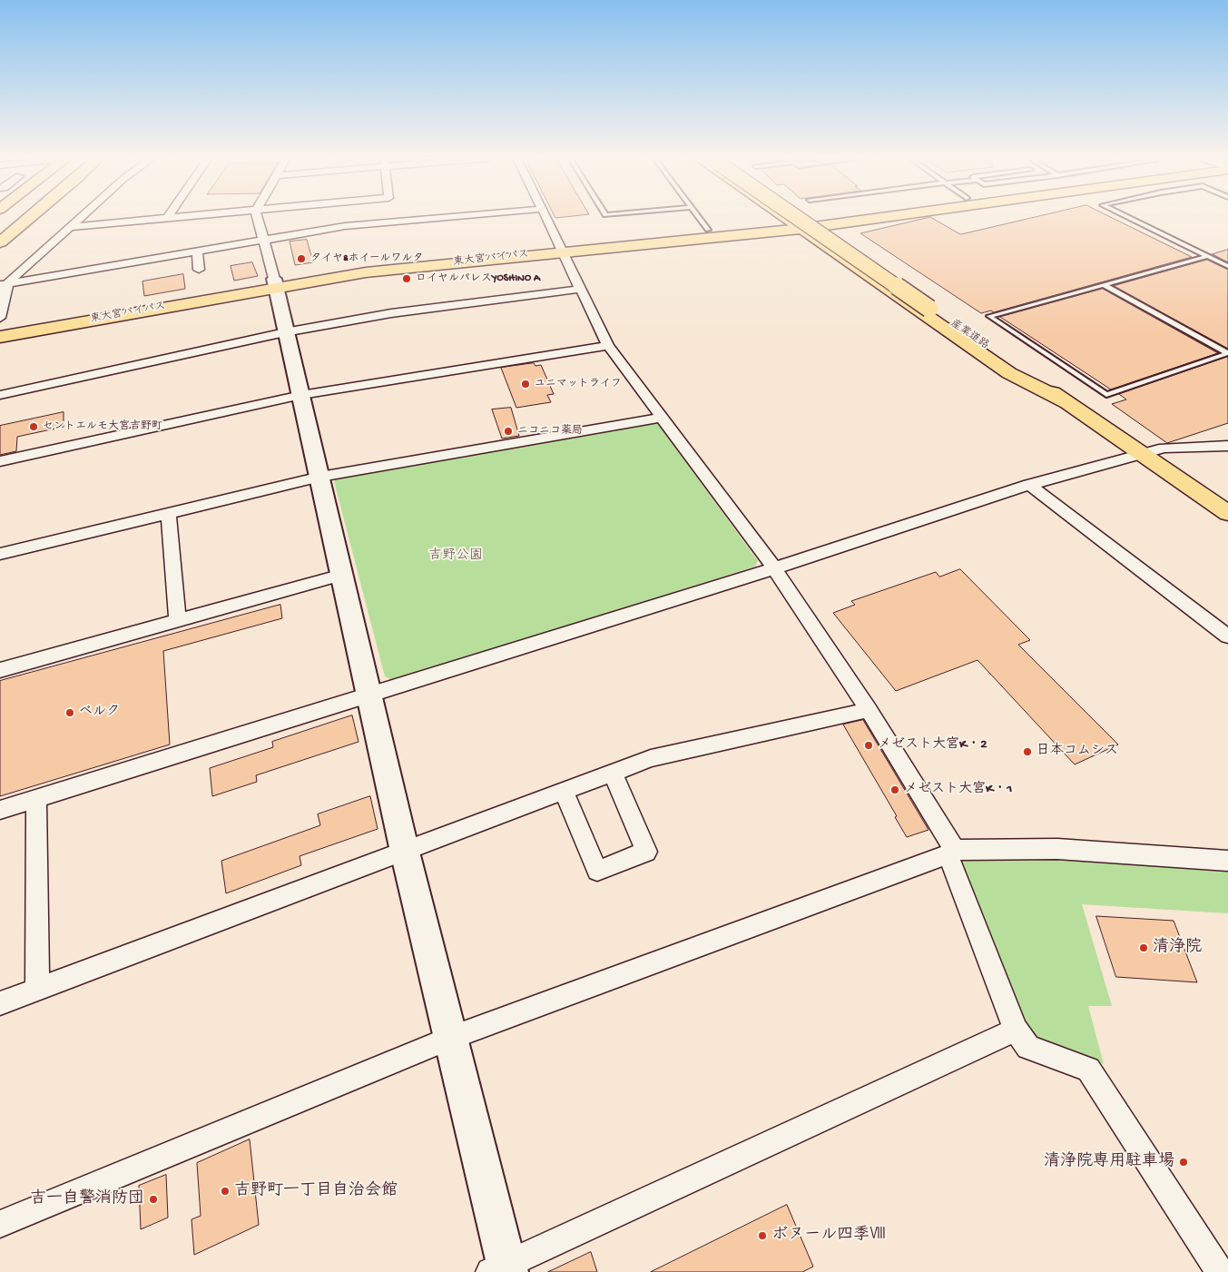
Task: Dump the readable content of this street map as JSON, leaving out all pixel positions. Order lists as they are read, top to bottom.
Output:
{
  "streets": {
    "main road": ["東大宮バイパス", "産業道路"]
  },
  "parks": ["吉野公園"],
  "places": [
    "タイヤ&ホイールワルタ",
    "ロイヤルパレスYOSHINO A",
    "ユニマットライフ",
    "セントエルモ大宮吉野町",
    "ニコニコ薬局",
    "ベルク",
    "メゼスト大宮K・2",
    "日本コムシス",
    "メゼスト大宮K・1",
    "清浄院",
    "清浄院専用駐車場",
    "吉野町一丁目自治会館",
    "吉一自警消防団",
    "ボヌール四季Ⅷ"
  ]
}
